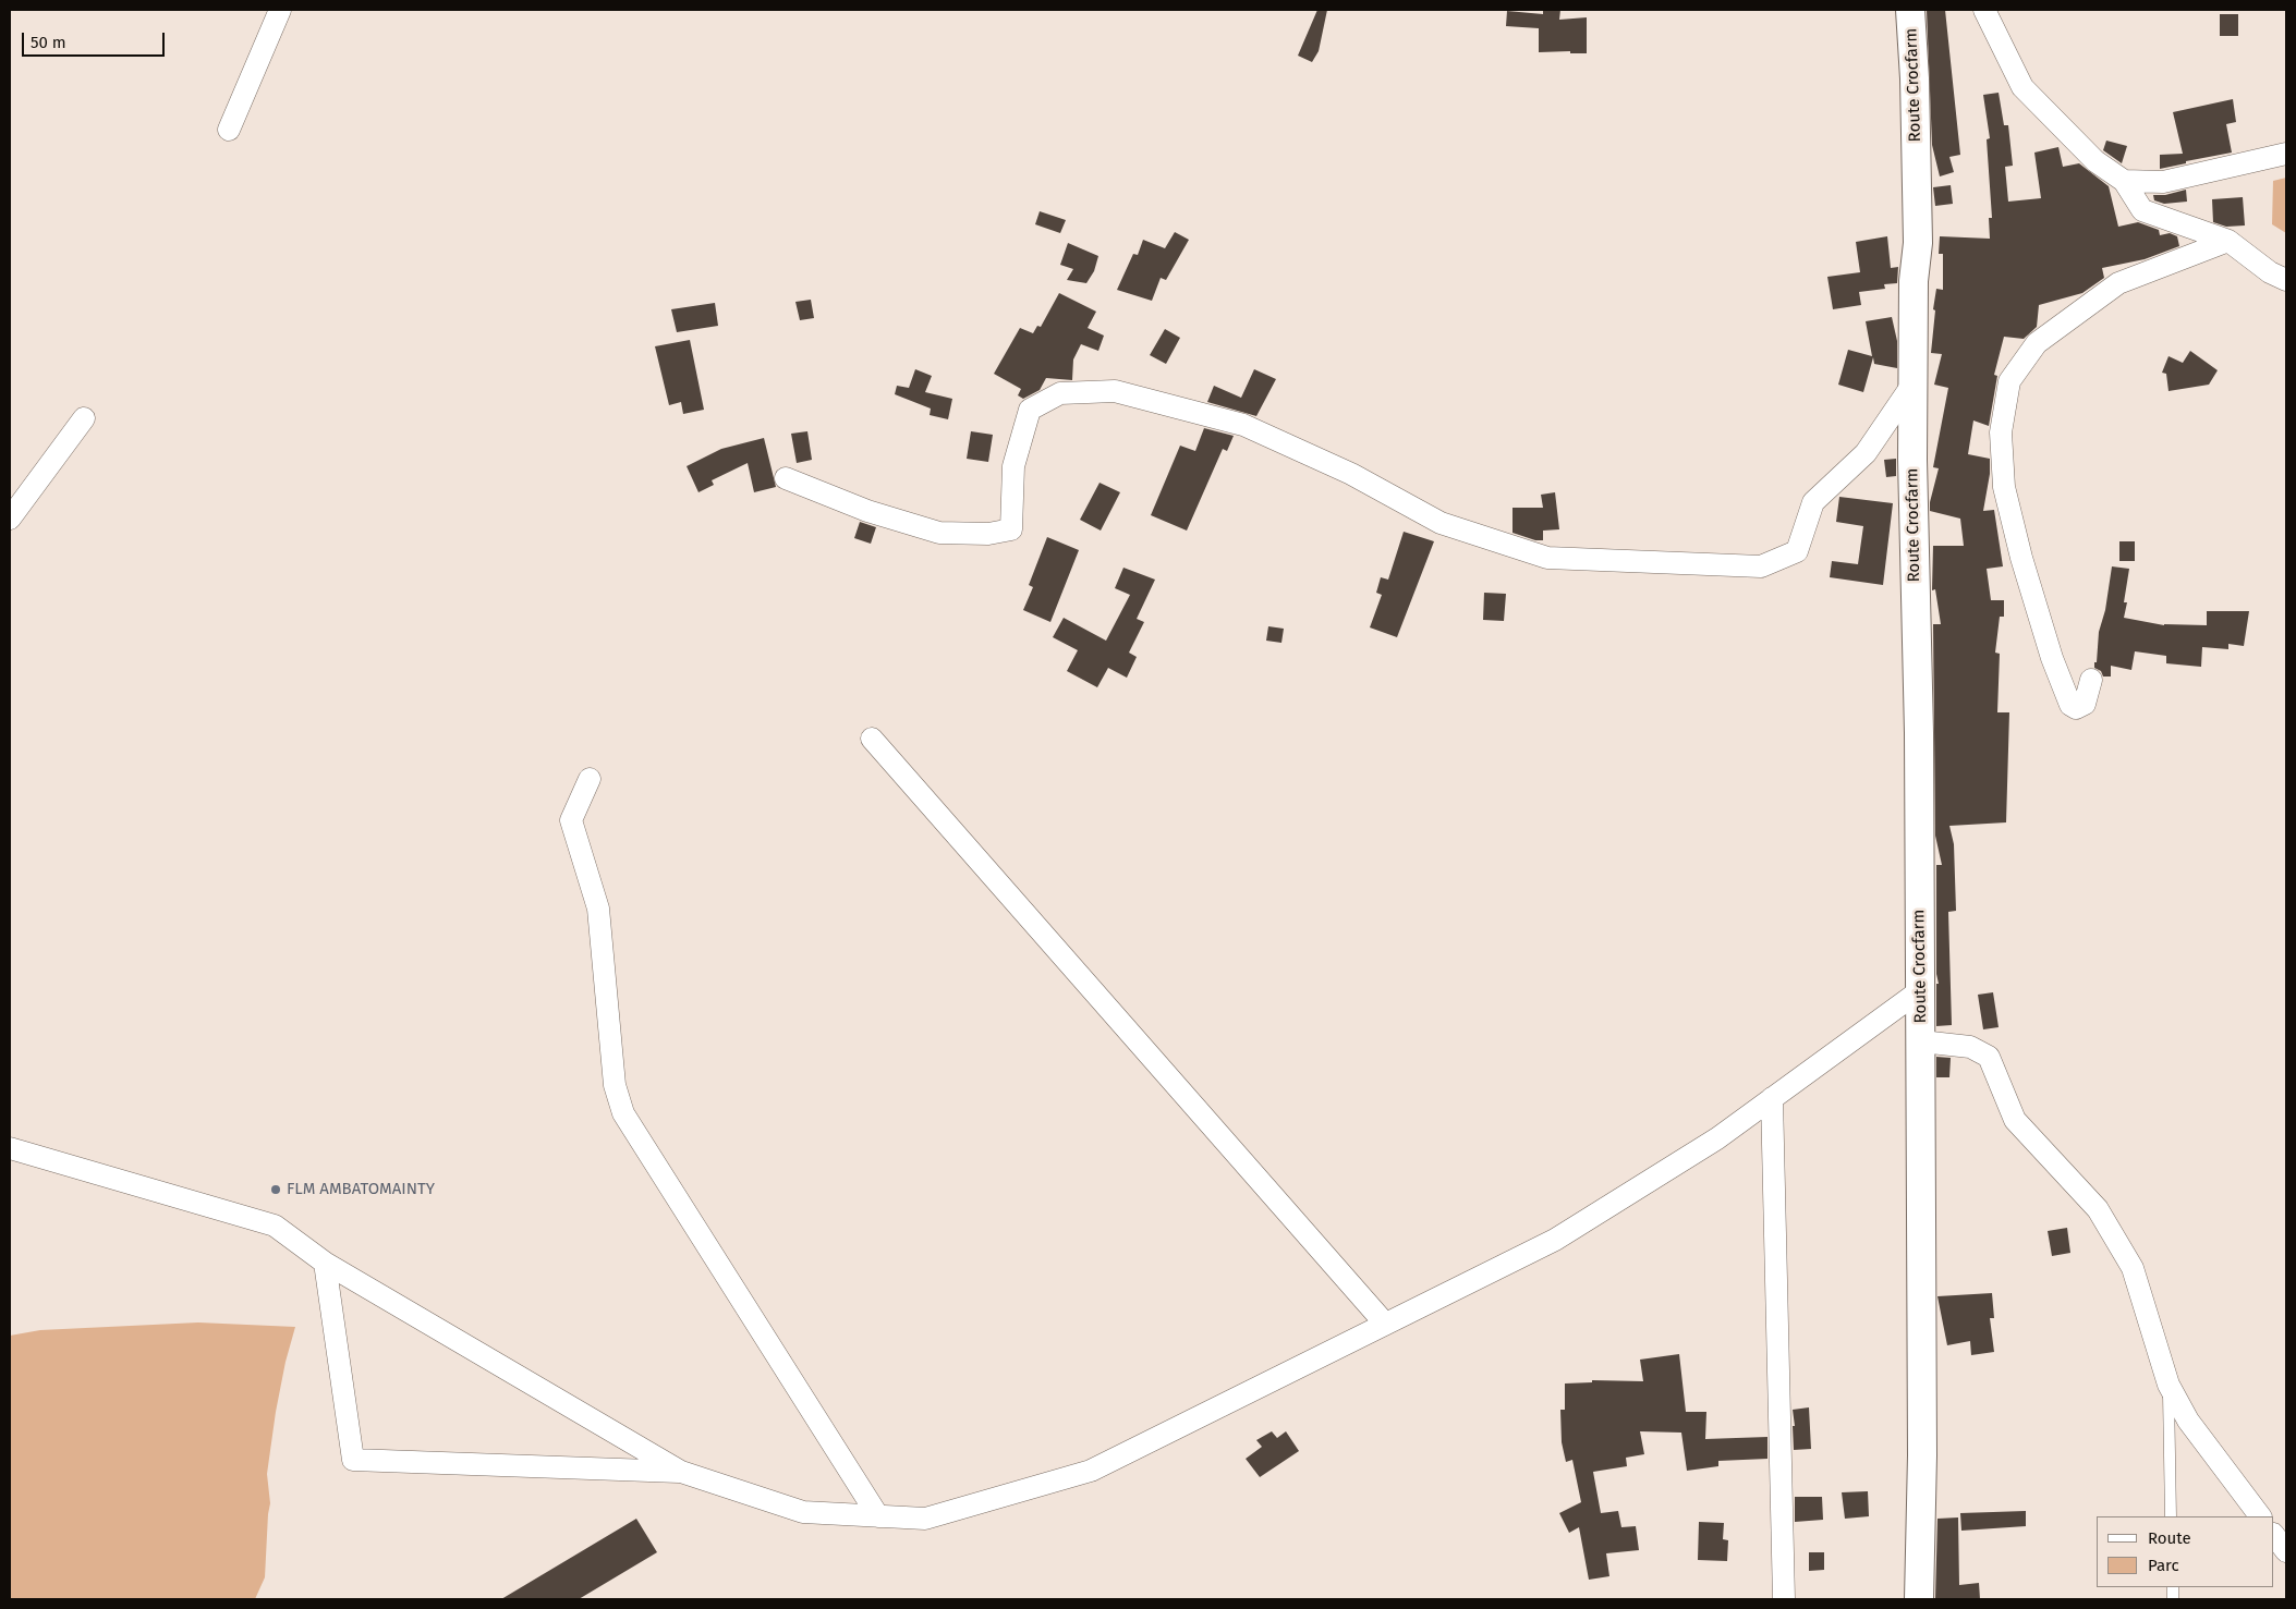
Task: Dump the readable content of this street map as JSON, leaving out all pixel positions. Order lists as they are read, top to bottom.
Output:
{
  "streets": {
    "street": ["Route Crocfarm"]
  },
  "places": ["FLM AMBATOMAINTY"],
  "legend": ["Route", "Parc"],
  "scale_bar": "50 m"
}
